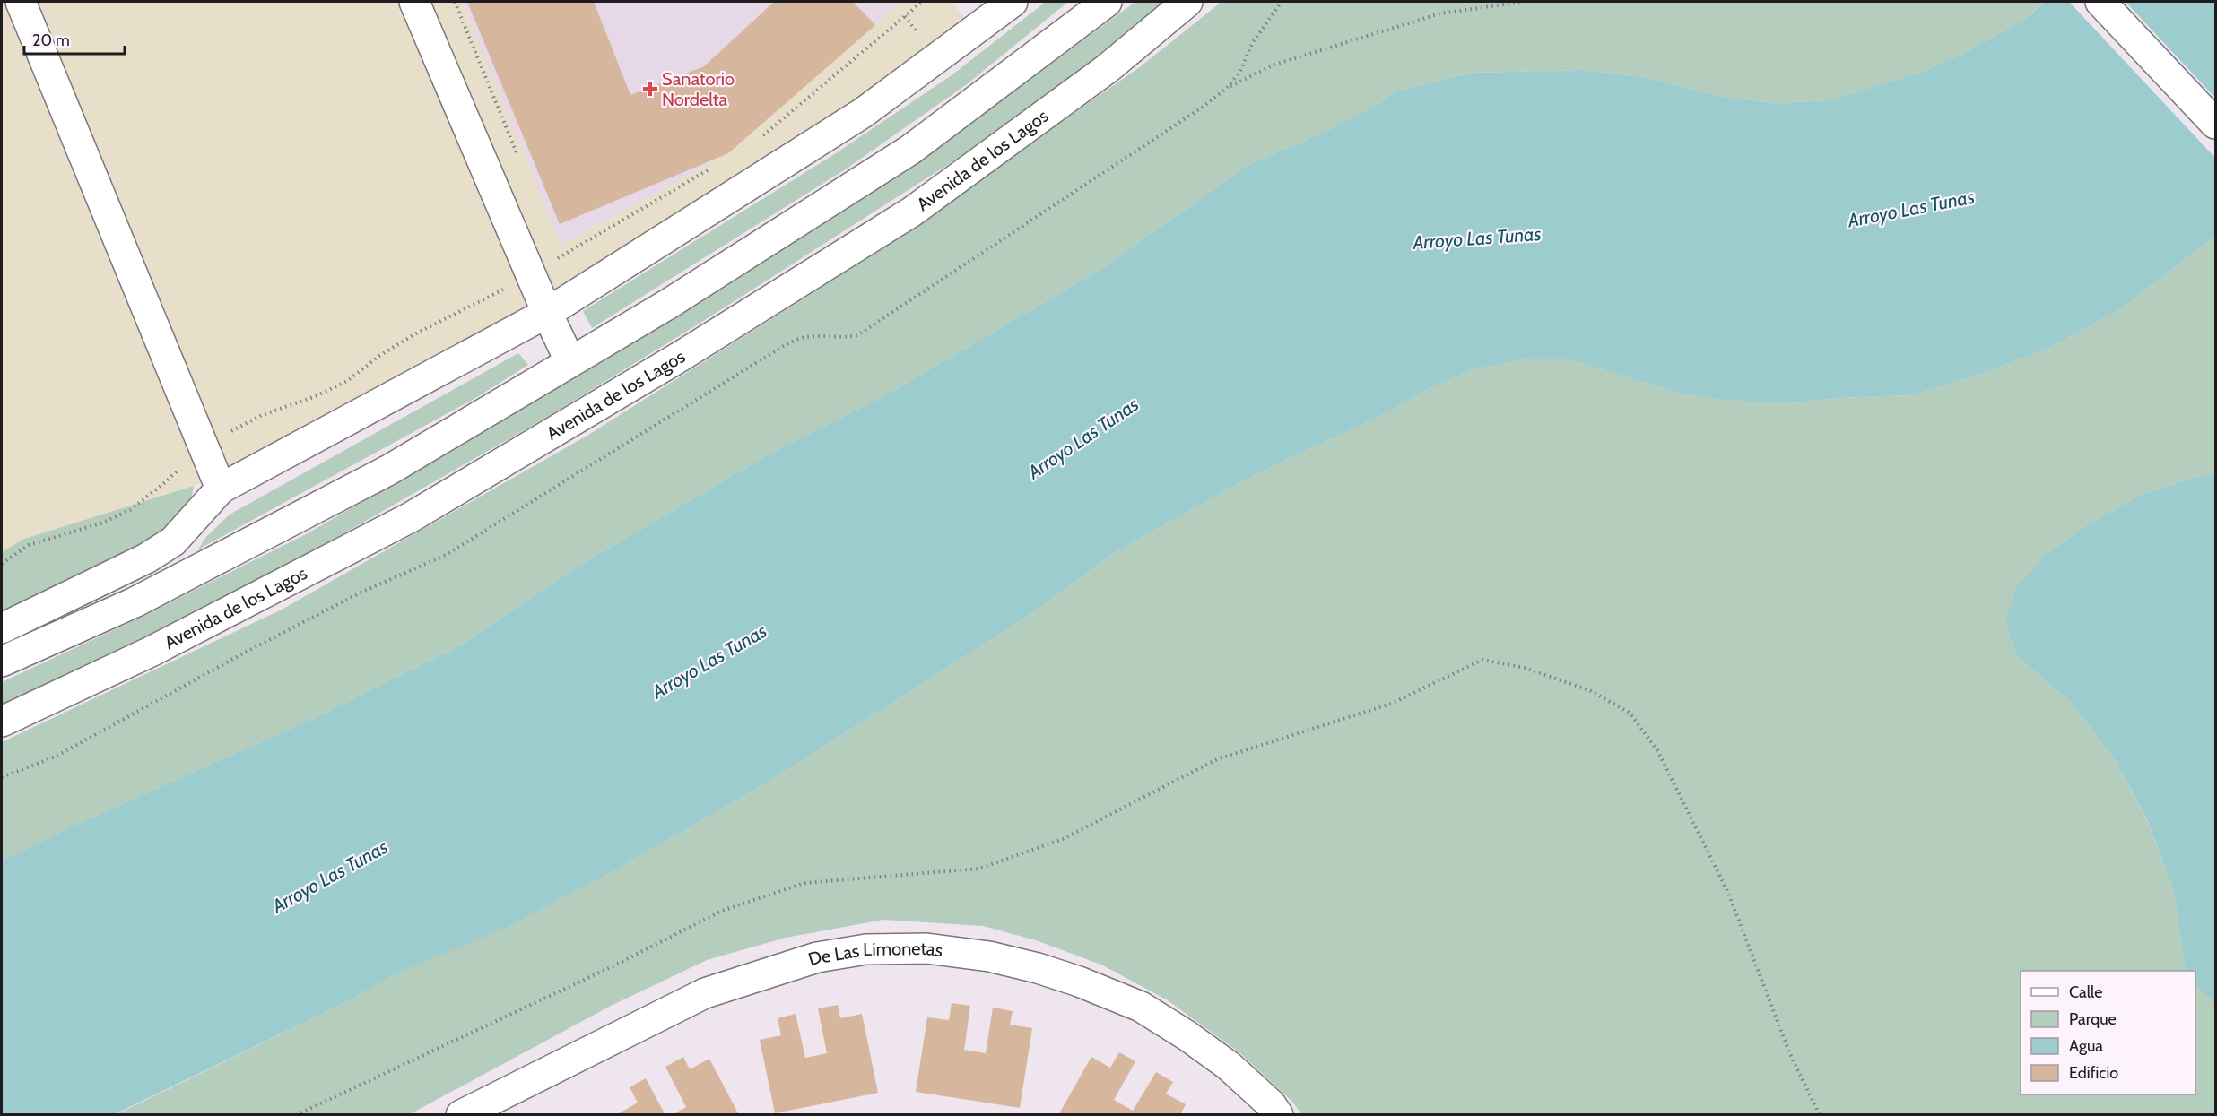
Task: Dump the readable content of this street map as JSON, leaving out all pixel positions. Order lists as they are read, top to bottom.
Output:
{
  "streets": {
    "street": ["Avenida de los Lagos", "De Las Limonetas"]
  },
  "water": ["Arroyo Las Tunas"],
  "places": {
    "health": ["Sanatorio Nordelta"]
  },
  "legend": [
    "Calle",
    "Parque",
    "Agua",
    "Edificio"
  ],
  "scale_bar": "20 m"
}
